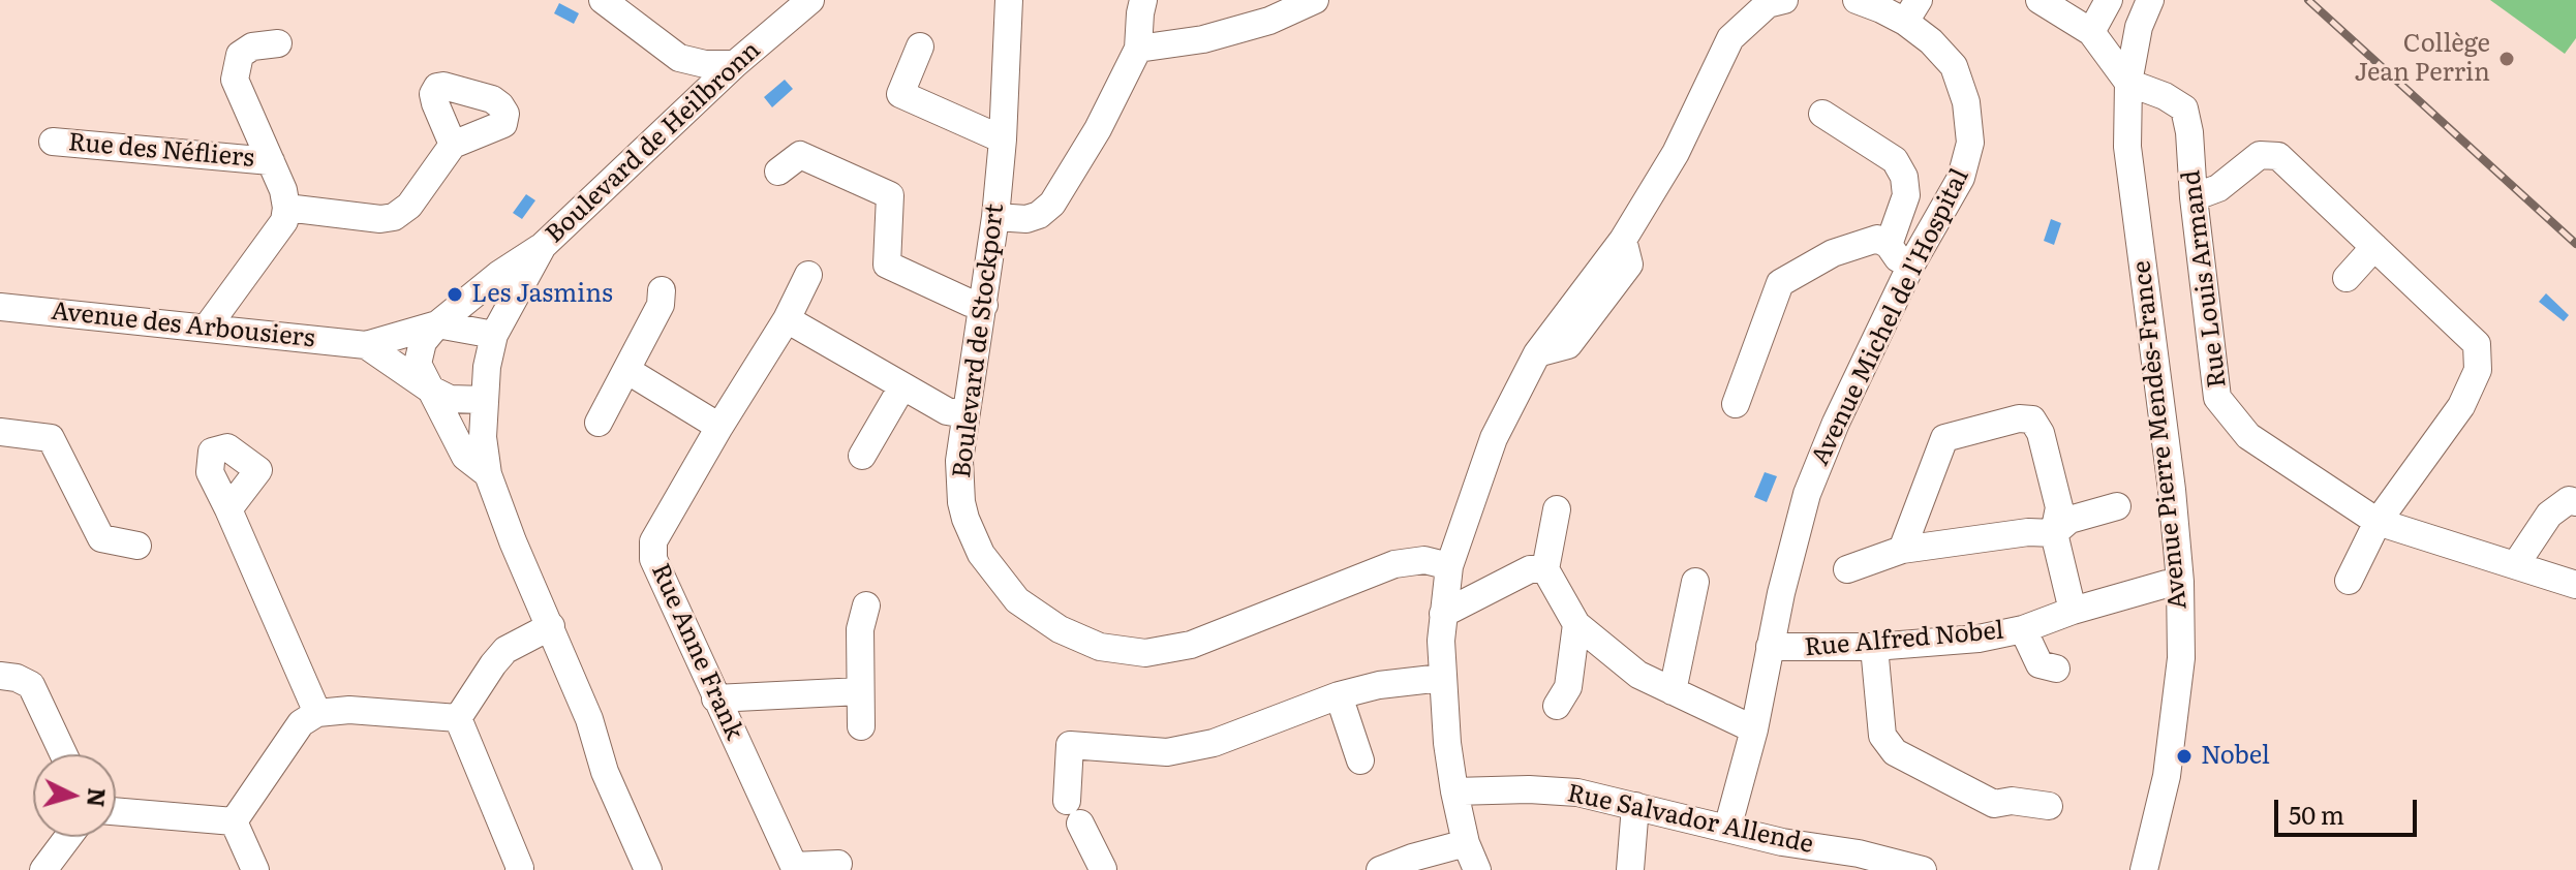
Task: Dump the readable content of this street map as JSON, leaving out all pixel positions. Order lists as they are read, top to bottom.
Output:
{
  "streets": {
    "street": [
      "Boulevard de Heilbronn",
      "Rue des Néfliers",
      "Rue Louis Armand",
      "Avenue Michel de l'Hospital",
      "Avenue des Arbousiers",
      "Boulevard de Stockport",
      "Avenue Pierre Mendès-France",
      "Rue Alfred Nobel",
      "Rue Anne Frank",
      "Rue Salvador Allende"
    ]
  },
  "crossings": [
    ["Boulevard de Heilbronn", "Avenue des Arbousiers"],
    ["Rue Louis Armand", "Avenue Pierre Mendès-France"],
    ["Avenue Michel de l'Hospital", "Rue Alfred Nobel"],
    ["Avenue Michel de l'Hospital", "Rue Salvador Allende"],
    ["Avenue Pierre Mendès-France", "Rue Alfred Nobel"]
  ],
  "places": ["Collège Jean Perrin", "Les Jasmins", "Nobel"],
  "scale_bar": "50 m",
  "north": "right"
}
